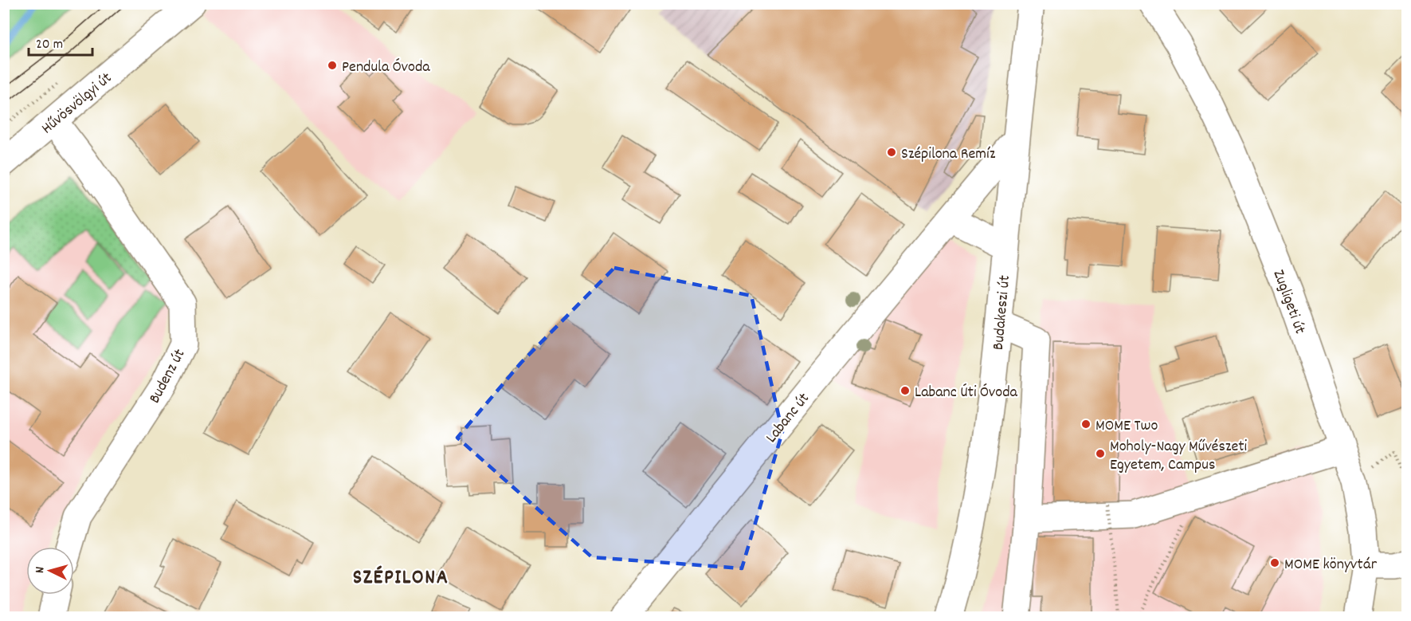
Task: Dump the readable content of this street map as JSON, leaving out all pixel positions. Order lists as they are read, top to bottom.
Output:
{
  "streets": {
    "street": [
      "Hűvösvölgyi út",
      "Zugligeti út",
      "Budakeszi út",
      "Budenz út",
      "Labanc út"
    ]
  },
  "crossings": [
    ["Hűvösvölgyi út", "Budenz út"],
    ["Budakeszi út", "Labanc út"]
  ],
  "districts": ["SZÉPILONA"],
  "places": [
    "Pendula Óvoda",
    "Szépilona Remíz",
    "Labanc Úti Óvoda",
    "MOME Two",
    "Moholy-Nagy Művészeti Egyetem, Campus",
    "MOME könyvtár"
  ],
  "scale_bar": "20 m",
  "north": "left"
}
